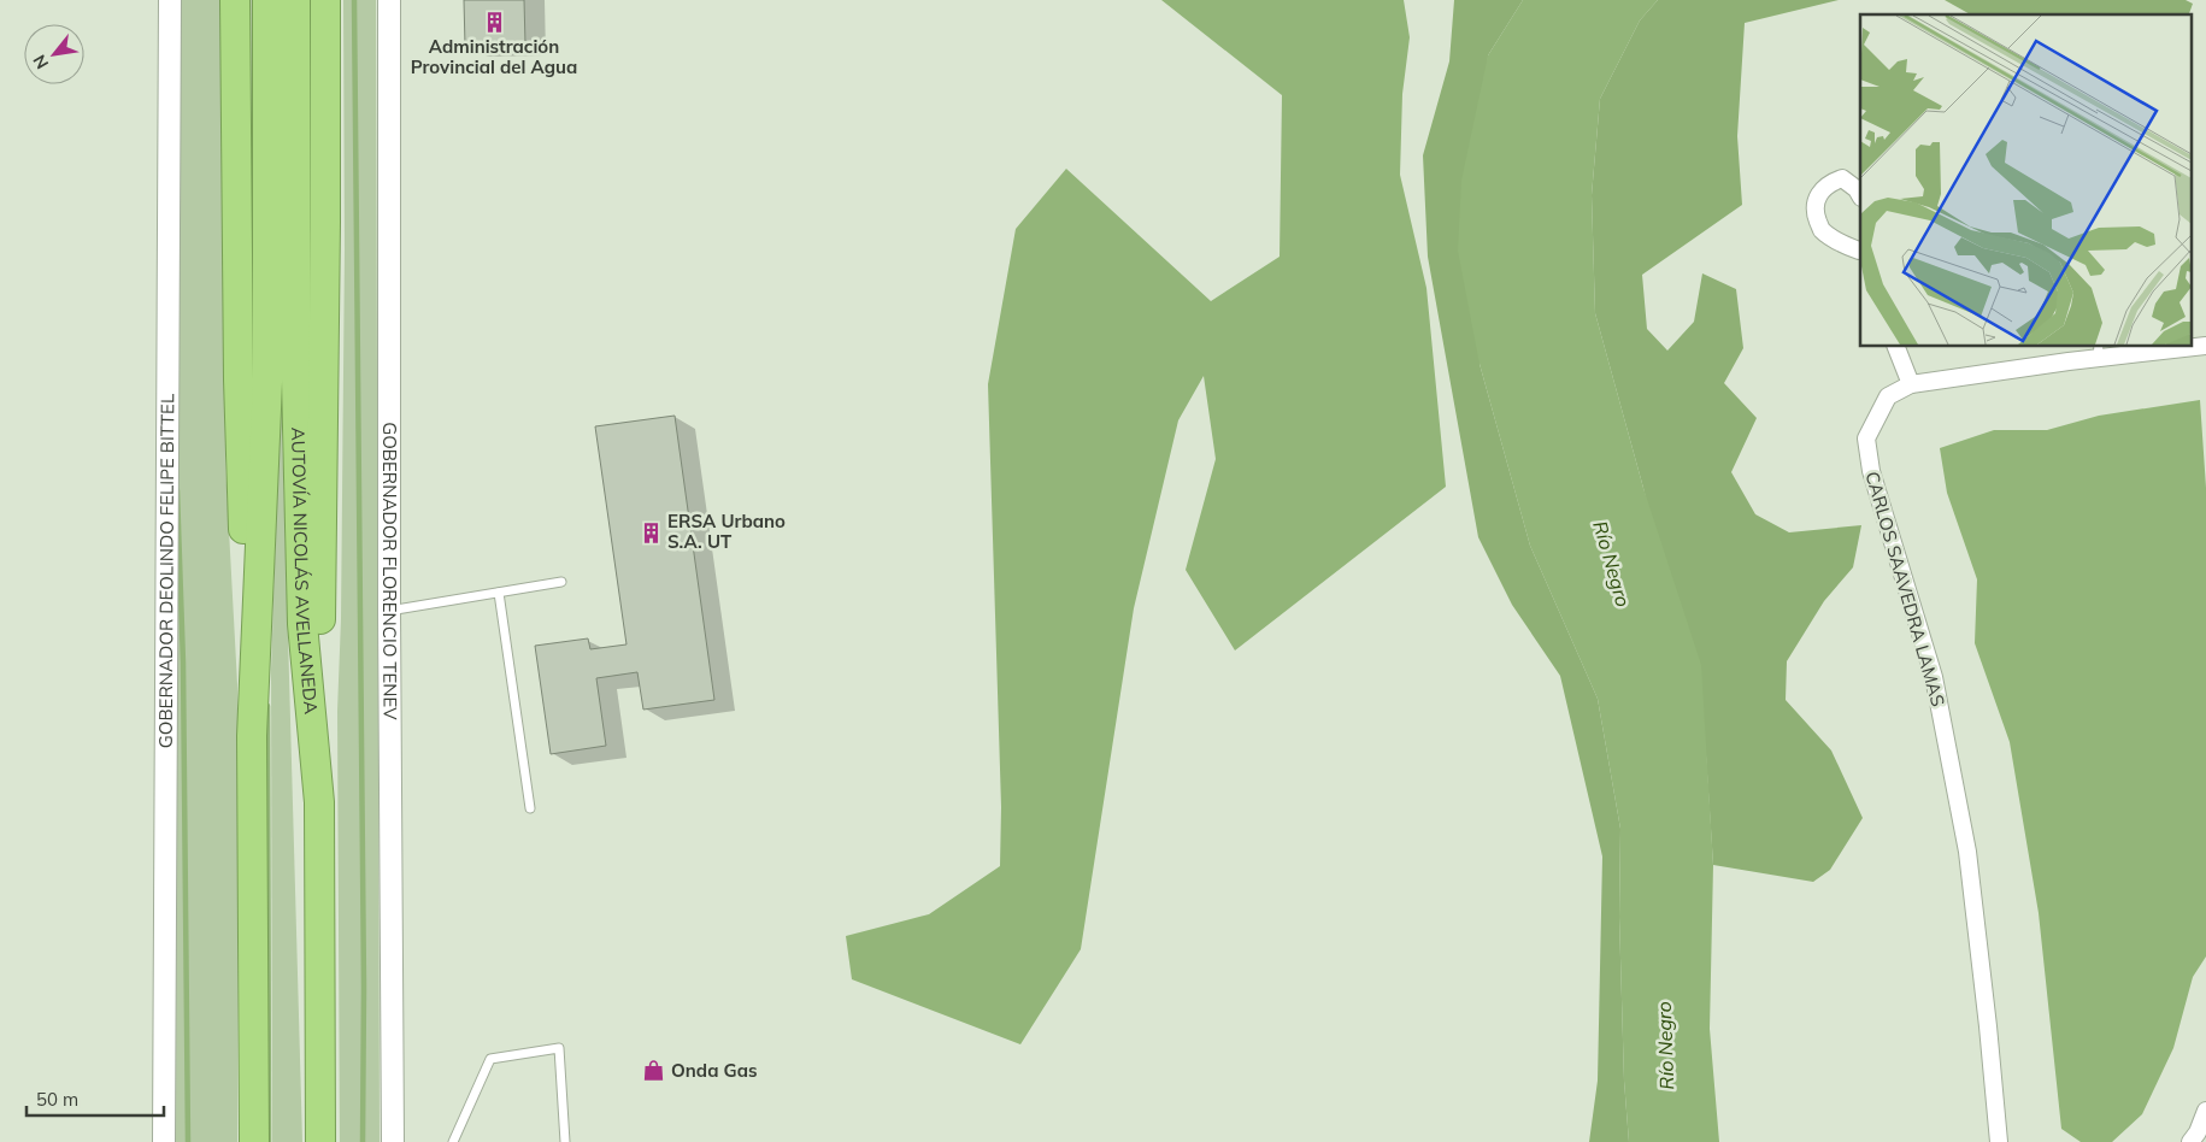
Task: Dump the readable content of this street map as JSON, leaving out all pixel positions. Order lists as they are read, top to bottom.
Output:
{
  "streets": {
    "highway": ["AUTOVÍA NICOLÁS AVELLANEDA"],
    "street": ["GOBERNADOR DEOLINDO FELIPE BITTEL", "GOBERNADOR FLORENCIO TENEV", "CARLOS SAAVEDRA LAMAS"]
  },
  "water": ["Río Negro"],
  "places": {
    "building": ["Administración Provincial del Agua", "ERSA Urbano S.A. UT"],
    "shop": ["Onda Gas"]
  },
  "scale_bar": "50 m",
  "north": "bottom left"
}
